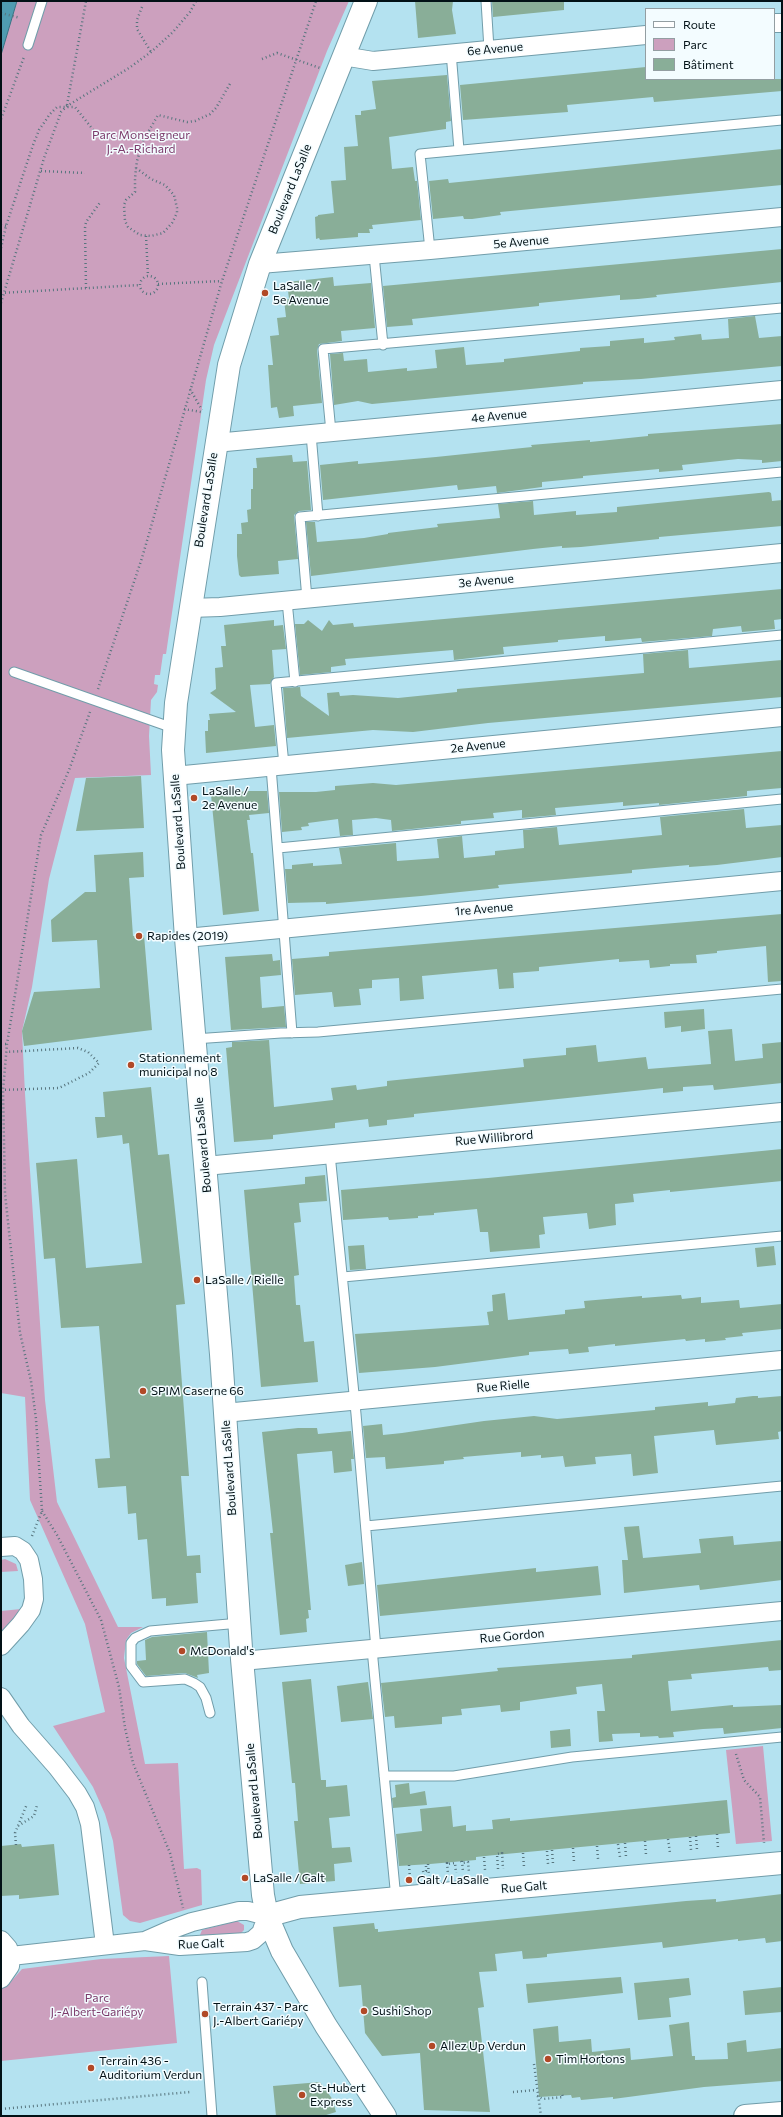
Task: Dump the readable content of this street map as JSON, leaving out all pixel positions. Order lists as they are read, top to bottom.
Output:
{
  "streets": {
    "main road": ["Boulevard LaSalle", "Rue Galt"],
    "street": [
      "6e Avenue",
      "5e Avenue",
      "4e Avenue",
      "3e Avenue",
      "2e Avenue",
      "1re Avenue",
      "Rue Willibrord",
      "Rue Rielle",
      "Rue Gordon"
    ]
  },
  "crossings": [
    ["6e Avenue", "Boulevard LaSalle"],
    ["Boulevard LaSalle", "5e Avenue"],
    ["Boulevard LaSalle", "4e Avenue"],
    ["Boulevard LaSalle", "3e Avenue"],
    ["Boulevard LaSalle", "2e Avenue"],
    ["Boulevard LaSalle", "1re Avenue"],
    ["Boulevard LaSalle", "Rue Willibrord"],
    ["Boulevard LaSalle", "Rue Rielle"],
    ["Boulevard LaSalle", "Rue Gordon"],
    ["Boulevard LaSalle", "Rue Galt"]
  ],
  "parks": ["Parc Monseigneur J.-A.-Richard", "Parc J.-Albert-Gariépy"],
  "places": [
    "LaSalle / 5e Avenue",
    "LaSalle / 2e Avenue",
    "Rapides (2019)",
    "Stationnement municipal no 8",
    "LaSalle / Rielle",
    "SPIM Caserne 66",
    "McDonald's",
    "LaSalle / Galt",
    "Galt / LaSalle",
    "Sushi Shop",
    "Terrain 437 - Parc J.-Albert Gariépy",
    "Allez Up Verdun",
    "Tim Hortons",
    "Terrain 436 - Auditorium Verdun",
    "St-Hubert Express"
  ],
  "legend": ["Route", "Parc", "Bâtiment"]
}
